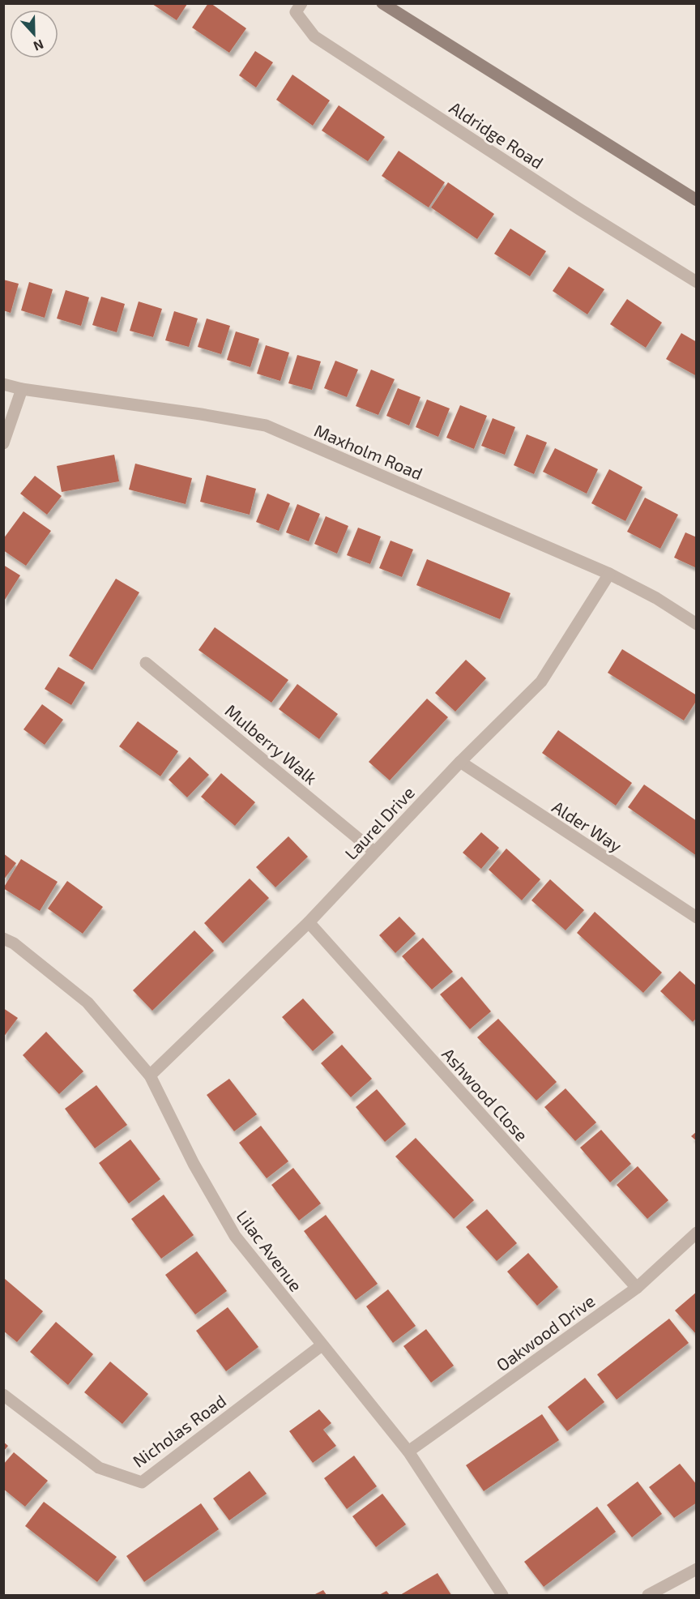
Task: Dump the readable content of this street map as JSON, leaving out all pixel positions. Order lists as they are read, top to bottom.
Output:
{
  "streets": {
    "street": [
      "Aldridge Road",
      "Maxholm Road",
      "Mulberry Walk",
      "Laurel Drive",
      "Alder Way",
      "Ashwood Close",
      "Lilac Avenue",
      "Oakwood Drive",
      "Nicholas Road"
    ]
  },
  "crossings": [
    ["Maxholm Road", "Laurel Drive"],
    ["Mulberry Walk", "Laurel Drive"],
    ["Laurel Drive", "Alder Way"],
    ["Laurel Drive", "Ashwood Close"],
    ["Laurel Drive", "Lilac Avenue"],
    ["Ashwood Close", "Oakwood Drive"],
    ["Lilac Avenue", "Oakwood Drive"],
    ["Lilac Avenue", "Nicholas Road"]
  ],
  "north": "bottom"
}
